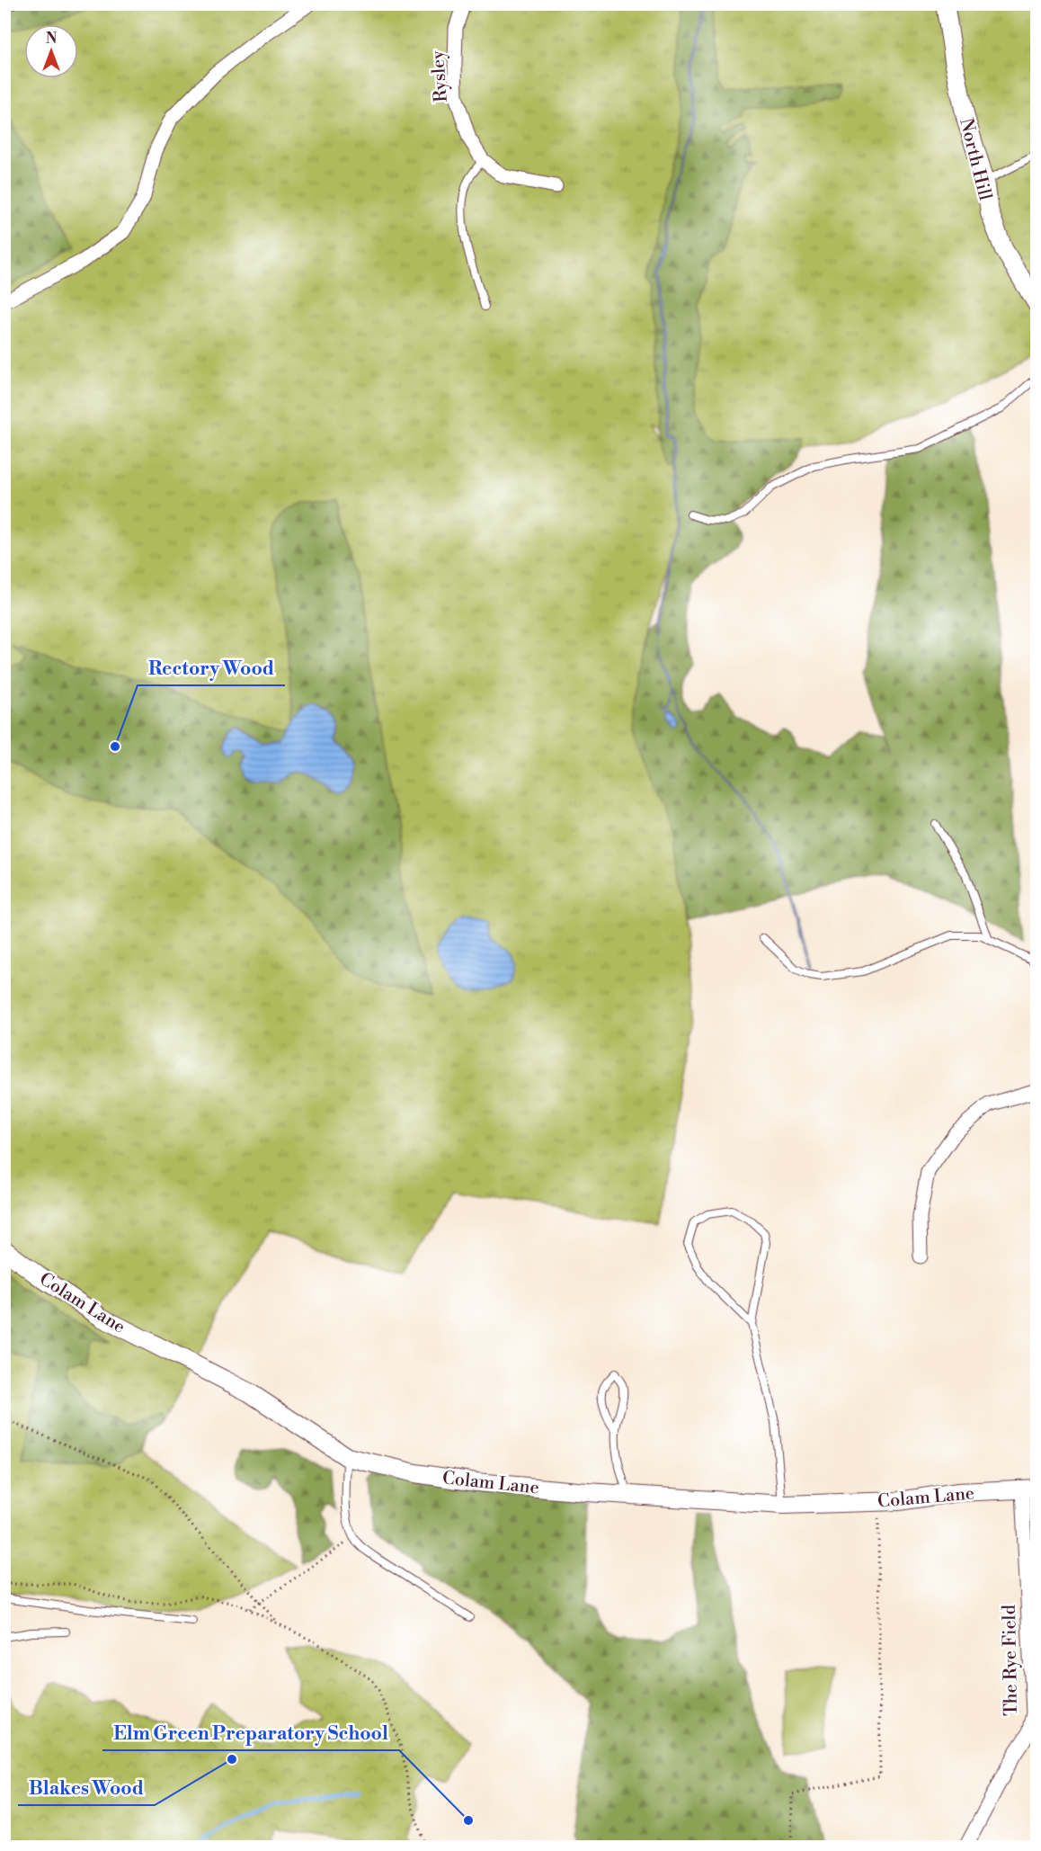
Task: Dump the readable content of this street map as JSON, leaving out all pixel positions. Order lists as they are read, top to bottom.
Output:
{
  "streets": {
    "street": [
      "Rysley",
      "North Hill",
      "Colam Lane",
      "The Rye Field"
    ]
  },
  "crossings": [
    ["Colam Lane", "The Rye Field"]
  ],
  "places": ["Rectory Wood", "Blakes Wood", "Elm Green Preparatory School"],
  "north": "top"
}
